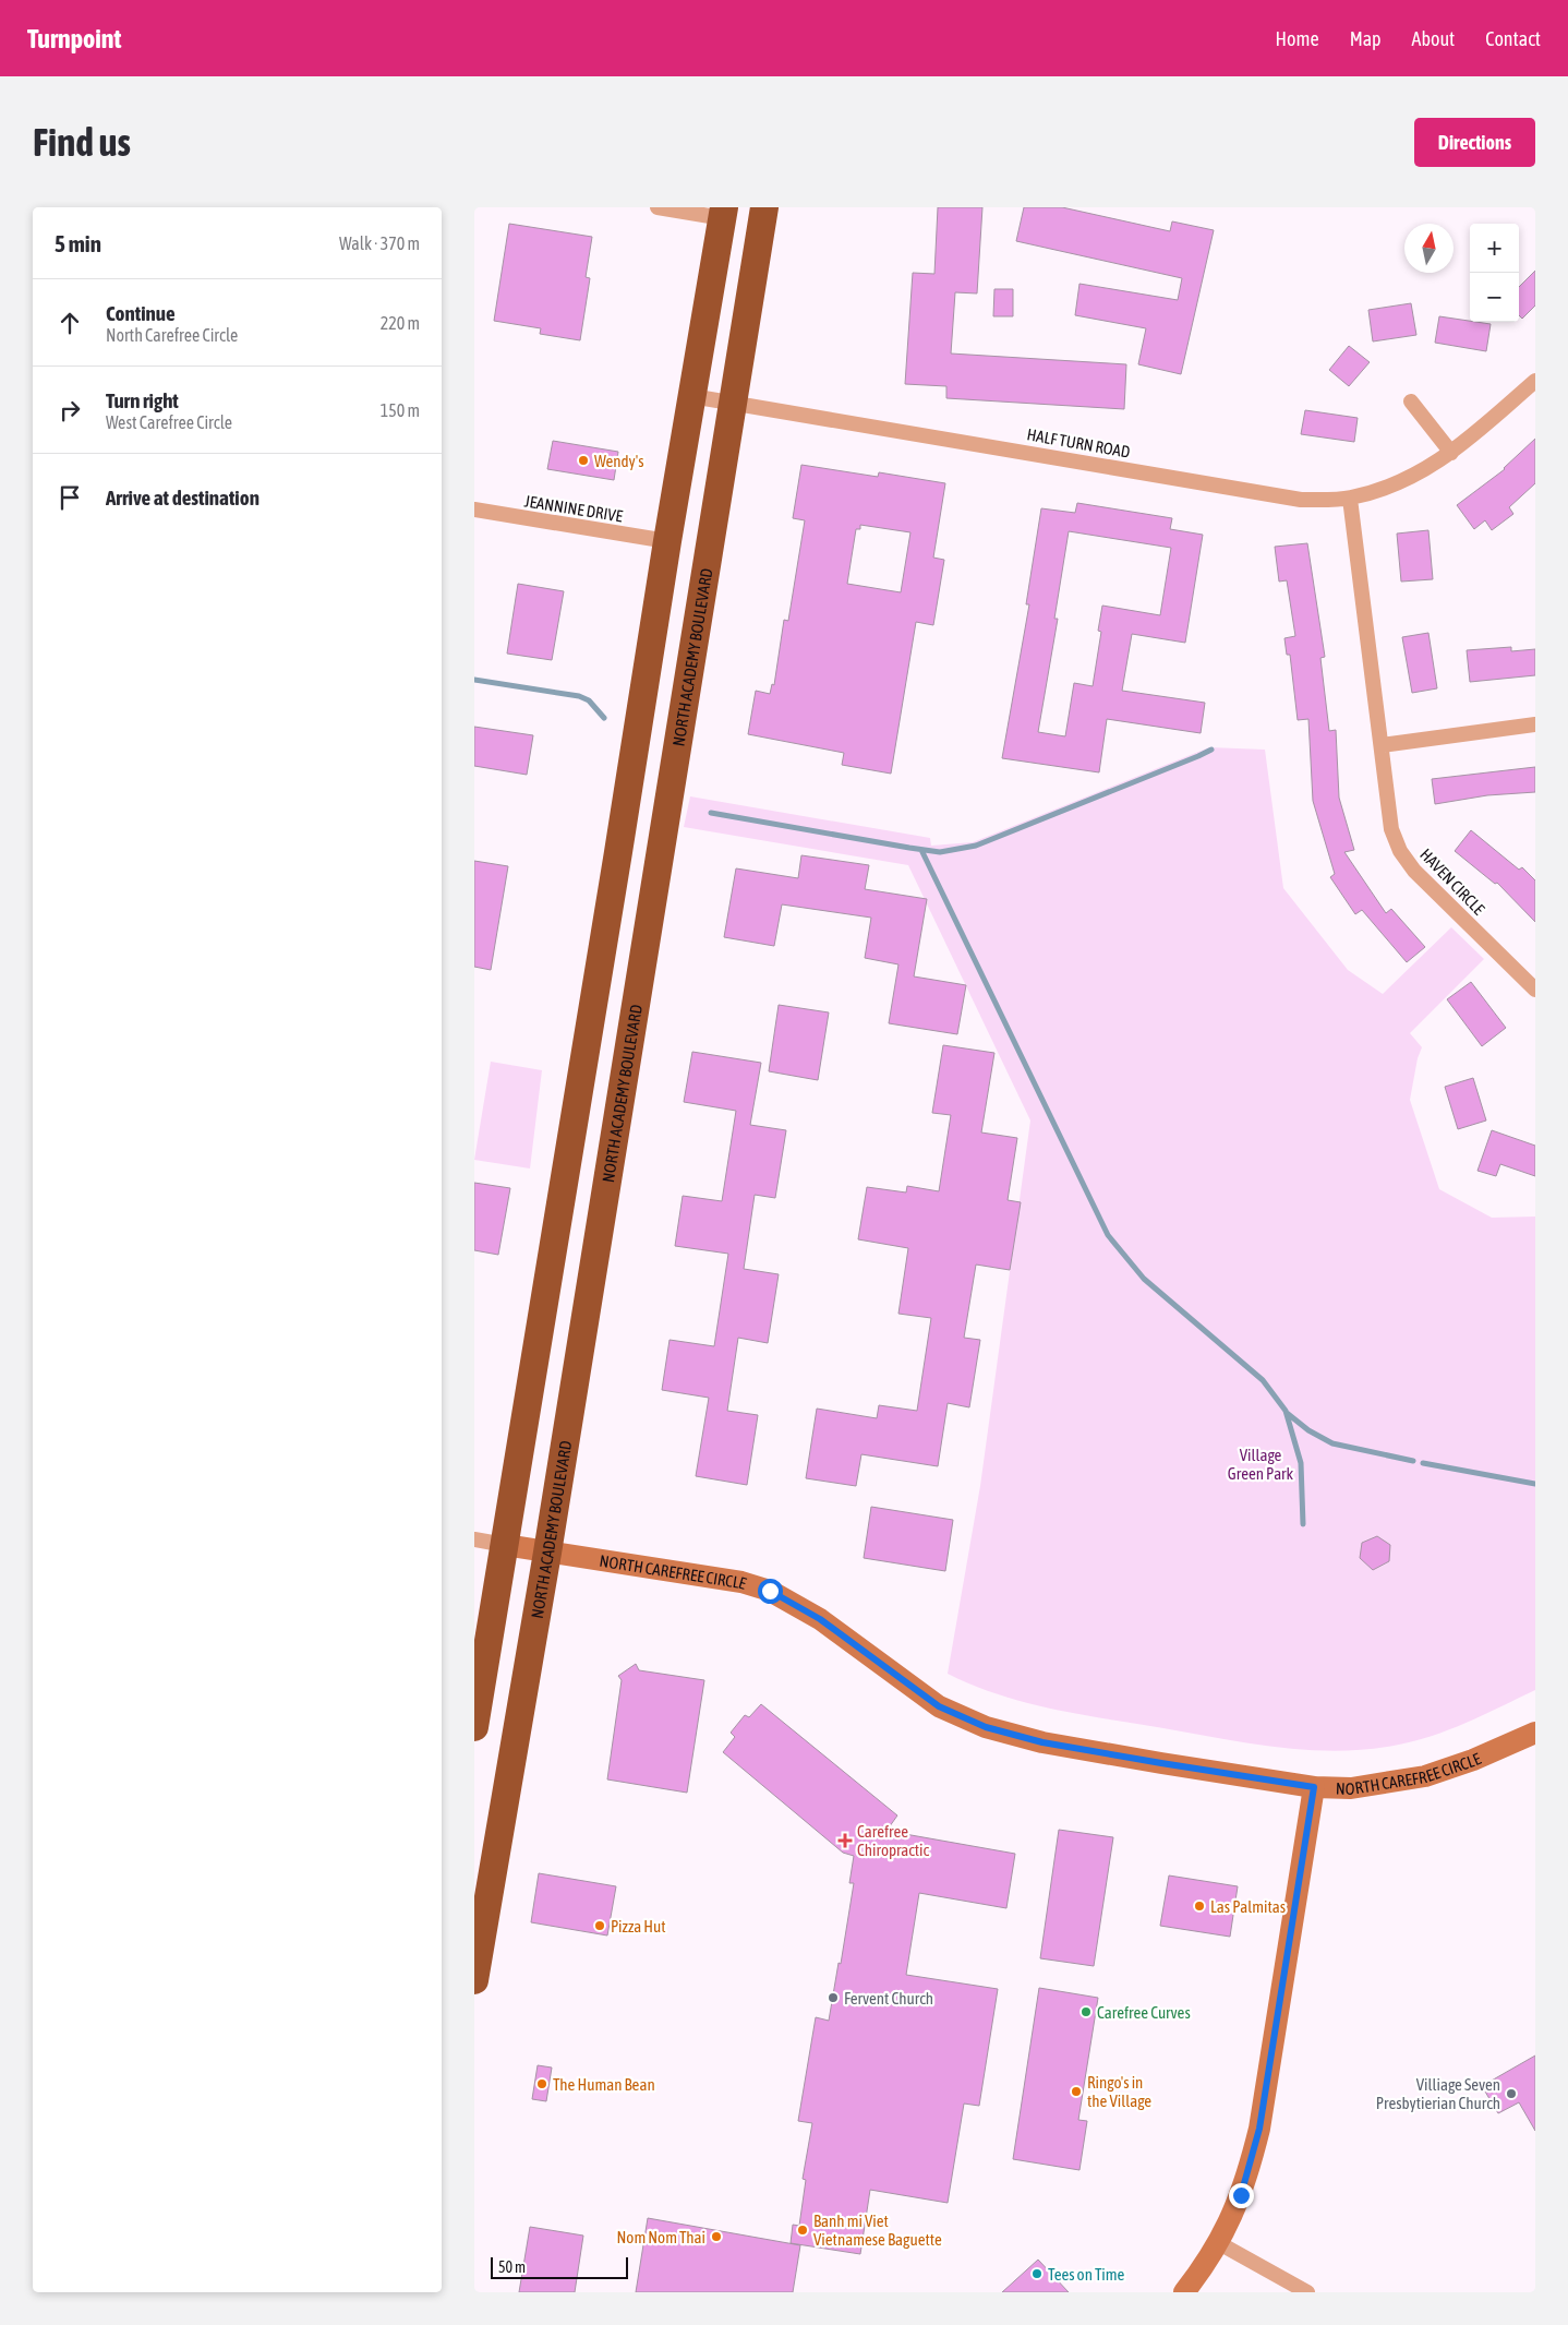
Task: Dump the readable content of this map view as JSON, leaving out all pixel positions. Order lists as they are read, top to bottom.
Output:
{
  "streets": {
    "highway": ["NORTH ACADEMY BOULEVARD"],
    "main road": ["NORTH CAREFREE CIRCLE"],
    "street": ["HALF TURN ROAD", "JEANNINE DRIVE", "HAVEN CIRCLE"]
  },
  "crossings": [
    ["HALF TURN ROAD", "NORTH ACADEMY BOULEVARD"],
    ["HALF TURN ROAD", "HAVEN CIRCLE"],
    ["NORTH ACADEMY BOULEVARD", "NORTH CAREFREE CIRCLE"]
  ],
  "parks": ["Village Green Park"],
  "places": {
    "other": [
      "Wendy's",
      "Las Palmitas",
      "Pizza Hut",
      "Fervent Church",
      "Carefree Curves",
      "The Human Bean",
      "Ringo's in the Village",
      "Villiage Seven Presbytierian Church",
      "Banh mi Viet Vietnamese Baguette",
      "Nom Nom Thai",
      "Tees on Time"
    ],
    "health": ["Carefree Chiropractic"]
  },
  "scale_bar": "50 m",
  "north": "top",
  "page": {
    "header": "Turnpoint",
    "nav": [
      "Home",
      "Map",
      "About",
      "Contact"
    ],
    "buttons": "Directions",
    "title": "Find us",
    "heading": ["5 min", "Walk · 370 m"],
    "map_buttons": ["+", "−"],
    "list": [
      ["Continue", "North Carefree Circle", "220 m"],
      ["Turn right", "West Carefree Circle", "150 m"],
      "Arrive at destination"
    ],
    "scale": "50 m"
  }
}
